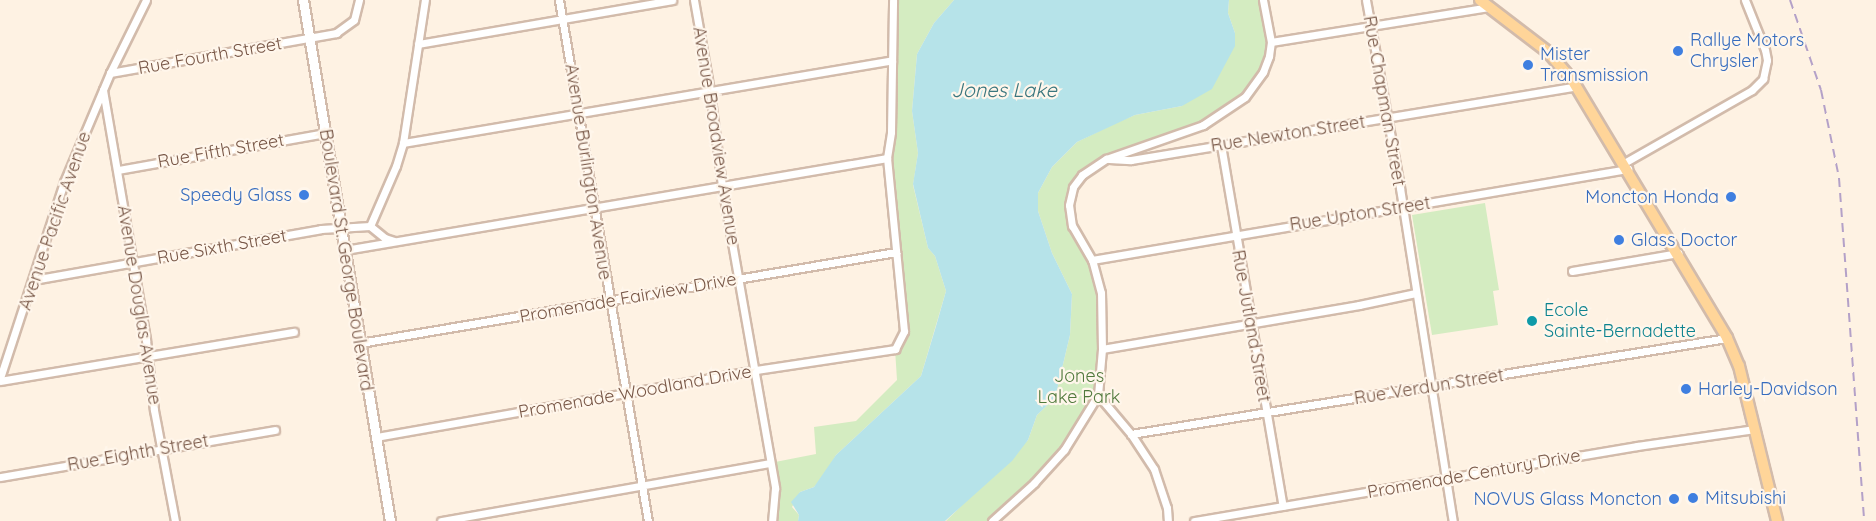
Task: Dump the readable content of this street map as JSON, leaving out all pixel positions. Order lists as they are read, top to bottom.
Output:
{
  "streets": {
    "main road": ["Boulevard St. George Boulevard"],
    "street": [
      "Rue Fourth Street",
      "Rue Chapman Street",
      "Rue Newton Street",
      "Avenue Broadview Avenue",
      "Rue Fifth Street",
      "Avenue Burlington Avenue",
      "Rue Upton Street",
      "Avenue Pacific Avenue",
      "Rue Sixth Street",
      "Promenade Fairview Drive",
      "Avenue Douglas Avenue",
      "Rue Jutland Street",
      "Rue Verdun Street",
      "Promenade Woodland Drive",
      "Rue Eighth Street",
      "Promenade Century Drive"
    ]
  },
  "crossings": [
    ["Rue Fourth Street", "Avenue Pacific Avenue"],
    ["Rue Fourth Street", "Boulevard St. George Boulevard"],
    ["Rue Chapman Street", "Rue Newton Street"],
    ["Rue Chapman Street", "Rue Upton Street"],
    ["Rue Chapman Street", "Rue Verdun Street"],
    ["Rue Chapman Street", "Promenade Century Drive"],
    ["Rue Newton Street", "Rue Jutland Street"],
    ["Avenue Broadview Avenue", "Promenade Fairview Drive"],
    ["Avenue Broadview Avenue", "Promenade Woodland Drive"],
    ["Rue Fifth Street", "Boulevard St. George Boulevard"],
    ["Rue Fifth Street", "Avenue Douglas Avenue"],
    ["Avenue Burlington Avenue", "Promenade Fairview Drive"],
    ["Avenue Burlington Avenue", "Promenade Woodland Drive"],
    ["Rue Upton Street", "Rue Jutland Street"],
    ["Avenue Pacific Avenue", "Rue Sixth Street"],
    ["Avenue Pacific Avenue", "Avenue Douglas Avenue"],
    ["Rue Sixth Street", "Boulevard St. George Boulevard"],
    ["Rue Sixth Street", "Avenue Douglas Avenue"],
    ["Boulevard St. George Boulevard", "Promenade Fairview Drive"],
    ["Boulevard St. George Boulevard", "Promenade Woodland Drive"],
    ["Promenade Fairview Drive", "Promenade Woodland Drive"],
    ["Avenue Douglas Avenue", "Rue Eighth Street"],
    ["Rue Jutland Street", "Rue Verdun Street"],
    ["Rue Jutland Street", "Promenade Century Drive"]
  ],
  "water": ["Jones Lake"],
  "parks": ["Jones Lake Park"],
  "places": [
    "Rallye Motors Chrysler",
    "Mister Transmission",
    "Speedy Glass",
    "Moncton Honda",
    "Glass Doctor",
    "Ecole Sainte-Bernadette",
    "Harley-Davidson",
    "Mitsubishi",
    "NOVUS Glass Moncton"
  ]
}
